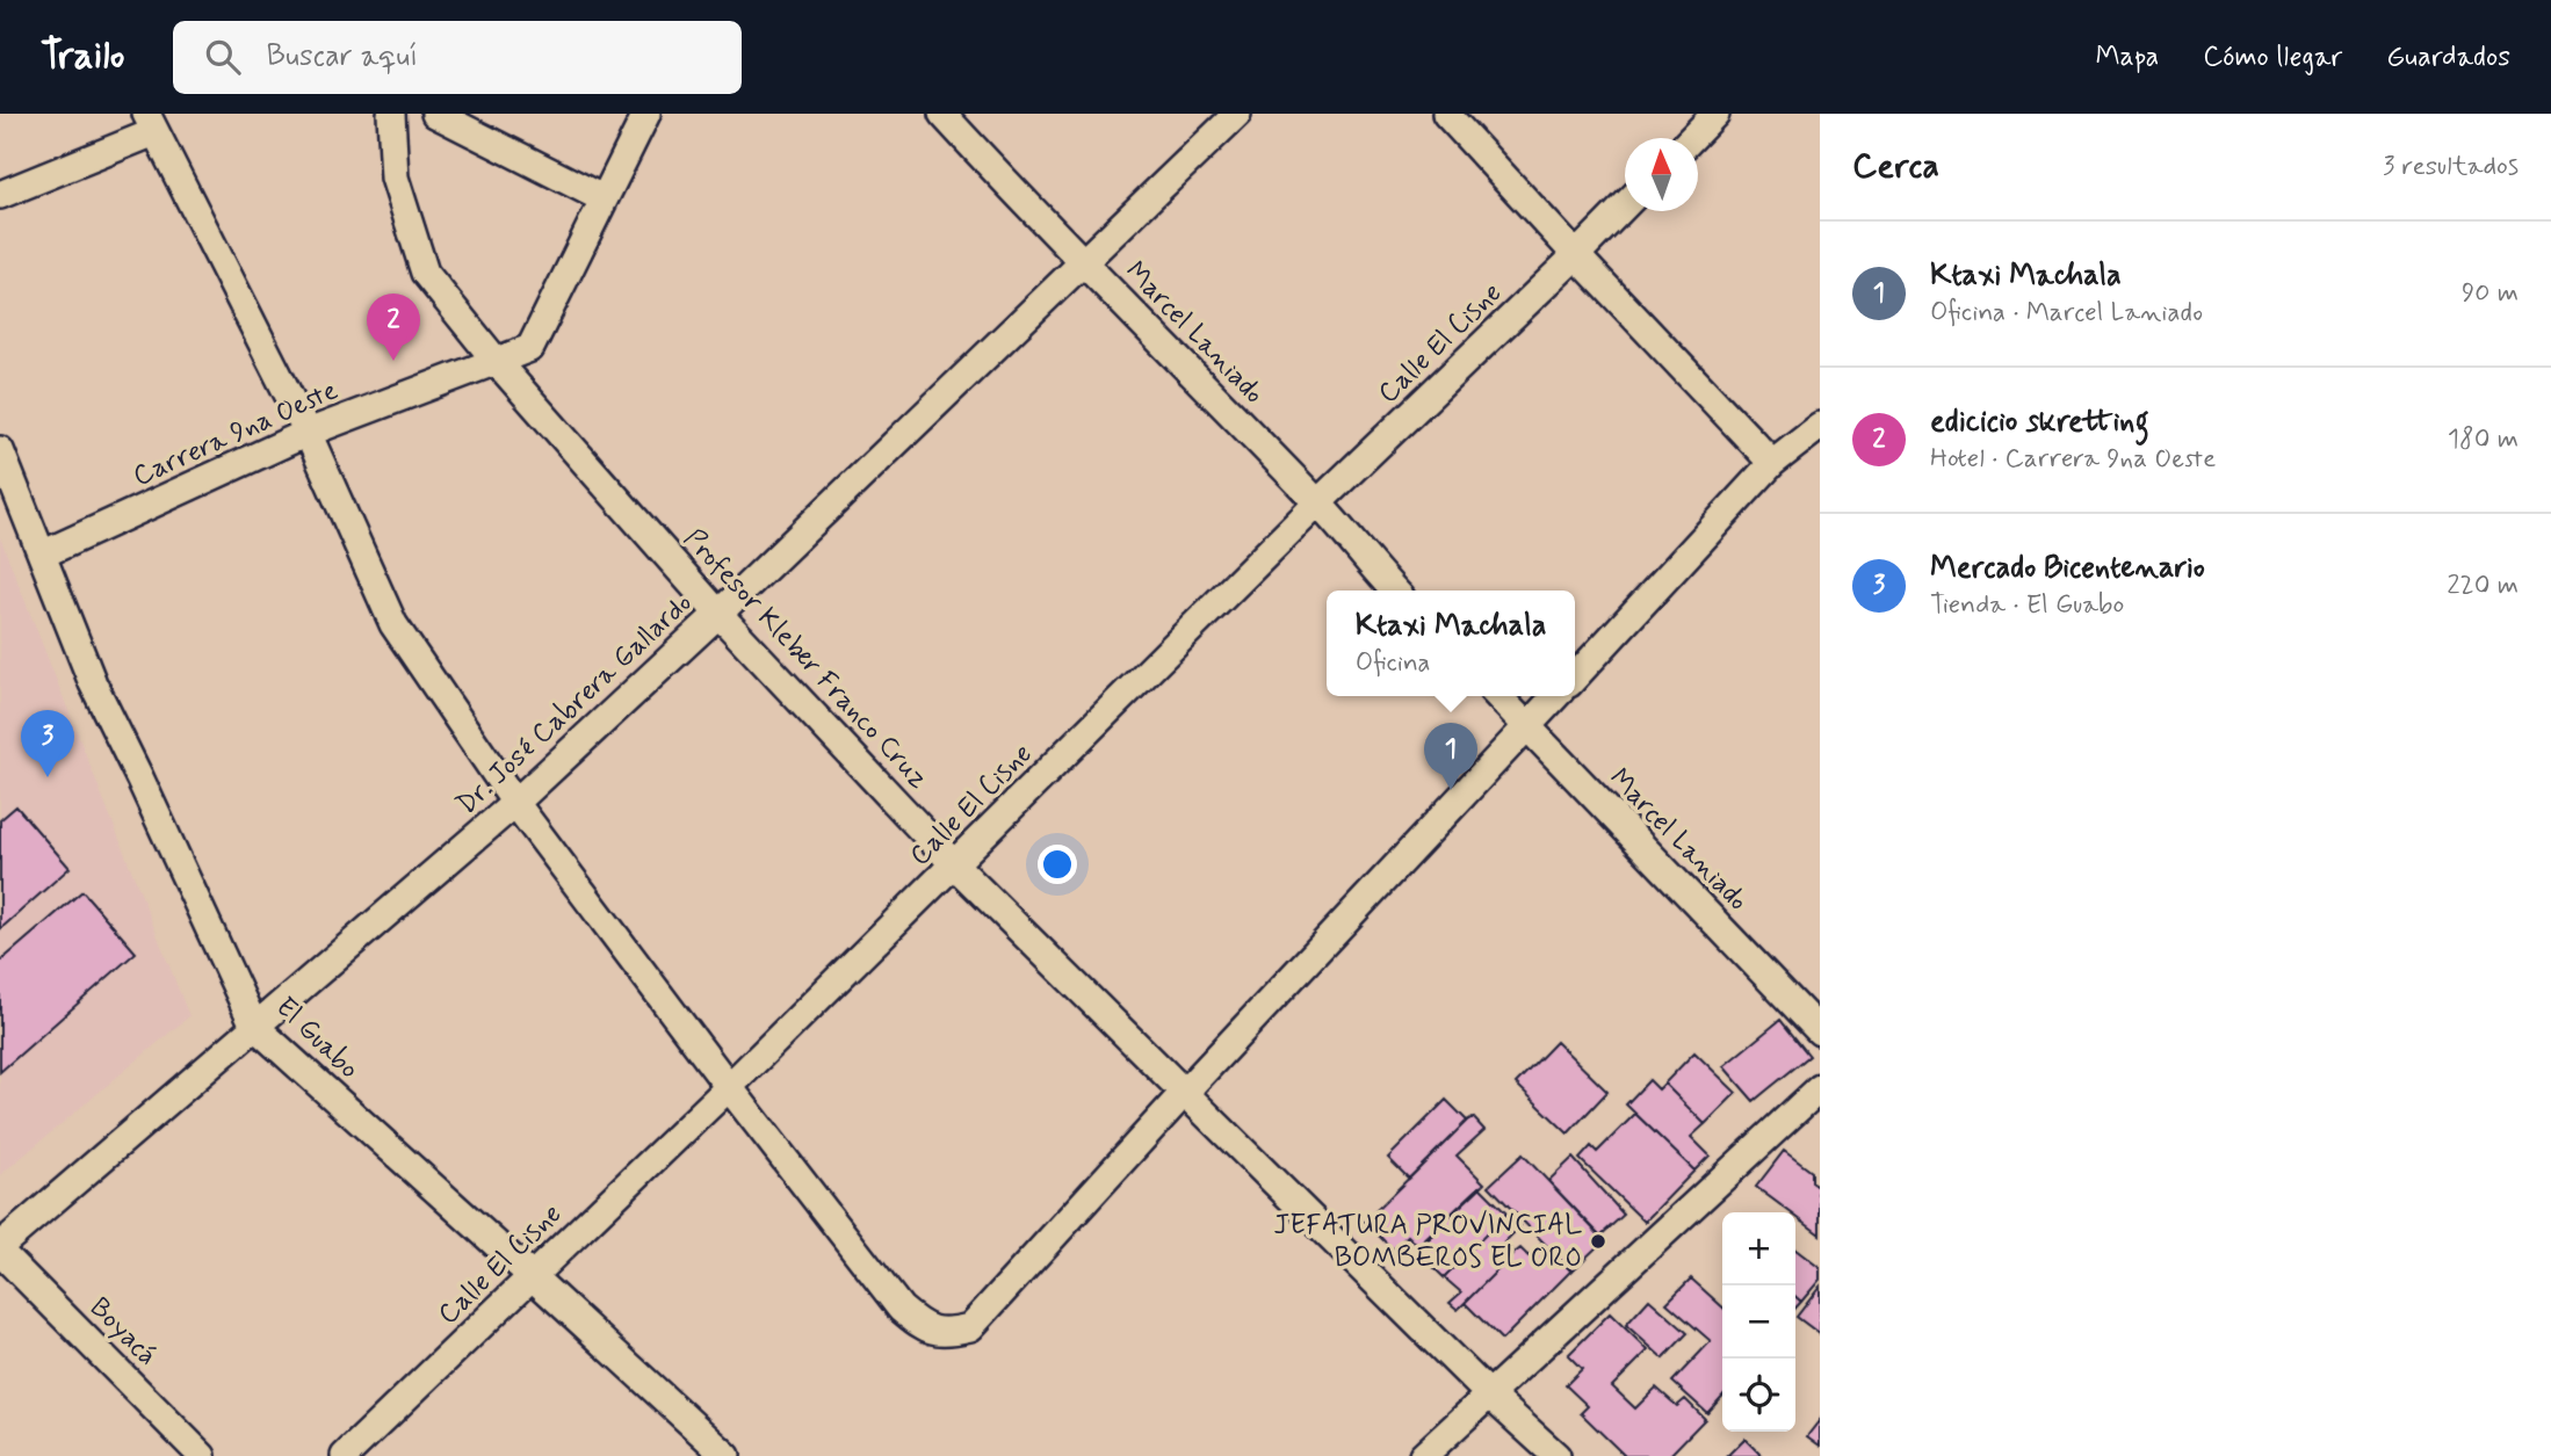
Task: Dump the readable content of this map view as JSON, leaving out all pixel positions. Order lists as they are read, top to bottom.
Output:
{
  "streets": {
    "street": [
      "Marcel Laniado",
      "Calle El Cisne",
      "Carrera 9na Oeste",
      "Profesor Kleber Franco Cruz",
      "Dr. José Cabrera Gallardo",
      "El Guabo",
      "Boyacá"
    ]
  },
  "crossings": [
    ["Marcel Laniado", "Calle El Cisne"],
    ["Marcel Laniado", "Dr. José Cabrera Gallardo"],
    ["Calle El Cisne", "Profesor Kleber Franco Cruz"],
    ["Calle El Cisne", "El Guabo"],
    ["Carrera 9na Oeste", "Profesor Kleber Franco Cruz"],
    ["Carrera 9na Oeste", "El Guabo"],
    ["Profesor Kleber Franco Cruz", "Dr. José Cabrera Gallardo"],
    ["Dr. José Cabrera Gallardo", "El Guabo"],
    ["Dr. José Cabrera Gallardo", "Boyacá"]
  ],
  "places": ["JEFATURA PROVINCIAL BOMBEROS EL ORO"],
  "north": "top",
  "page": {
    "header": "Trailo",
    "search": "Buscar aquí",
    "nav": ["Mapa", "Cómo llegar", "Guardados"],
    "heading": ["Cerca", "3 resultados"],
    "list": [
      {
        "mark": "1",
        "name": "Ktaxi Machala",
        "note": "Oficina · Marcel Laniado",
        "value": "90 m"
      },
      {
        "mark": "2",
        "name": "edicicio skretting",
        "note": "Hotel · Carrera 9na Oeste",
        "value": "180 m"
      },
      {
        "mark": "3",
        "name": "Mercado Bicentenario",
        "note": "Tienda · El Guabo",
        "value": "220 m"
      }
    ],
    "pins": ["2", "3", "1"],
    "popup": ["Ktaxi Machala", "Oficina"],
    "map_buttons": ["+", "−"]
  }
}
